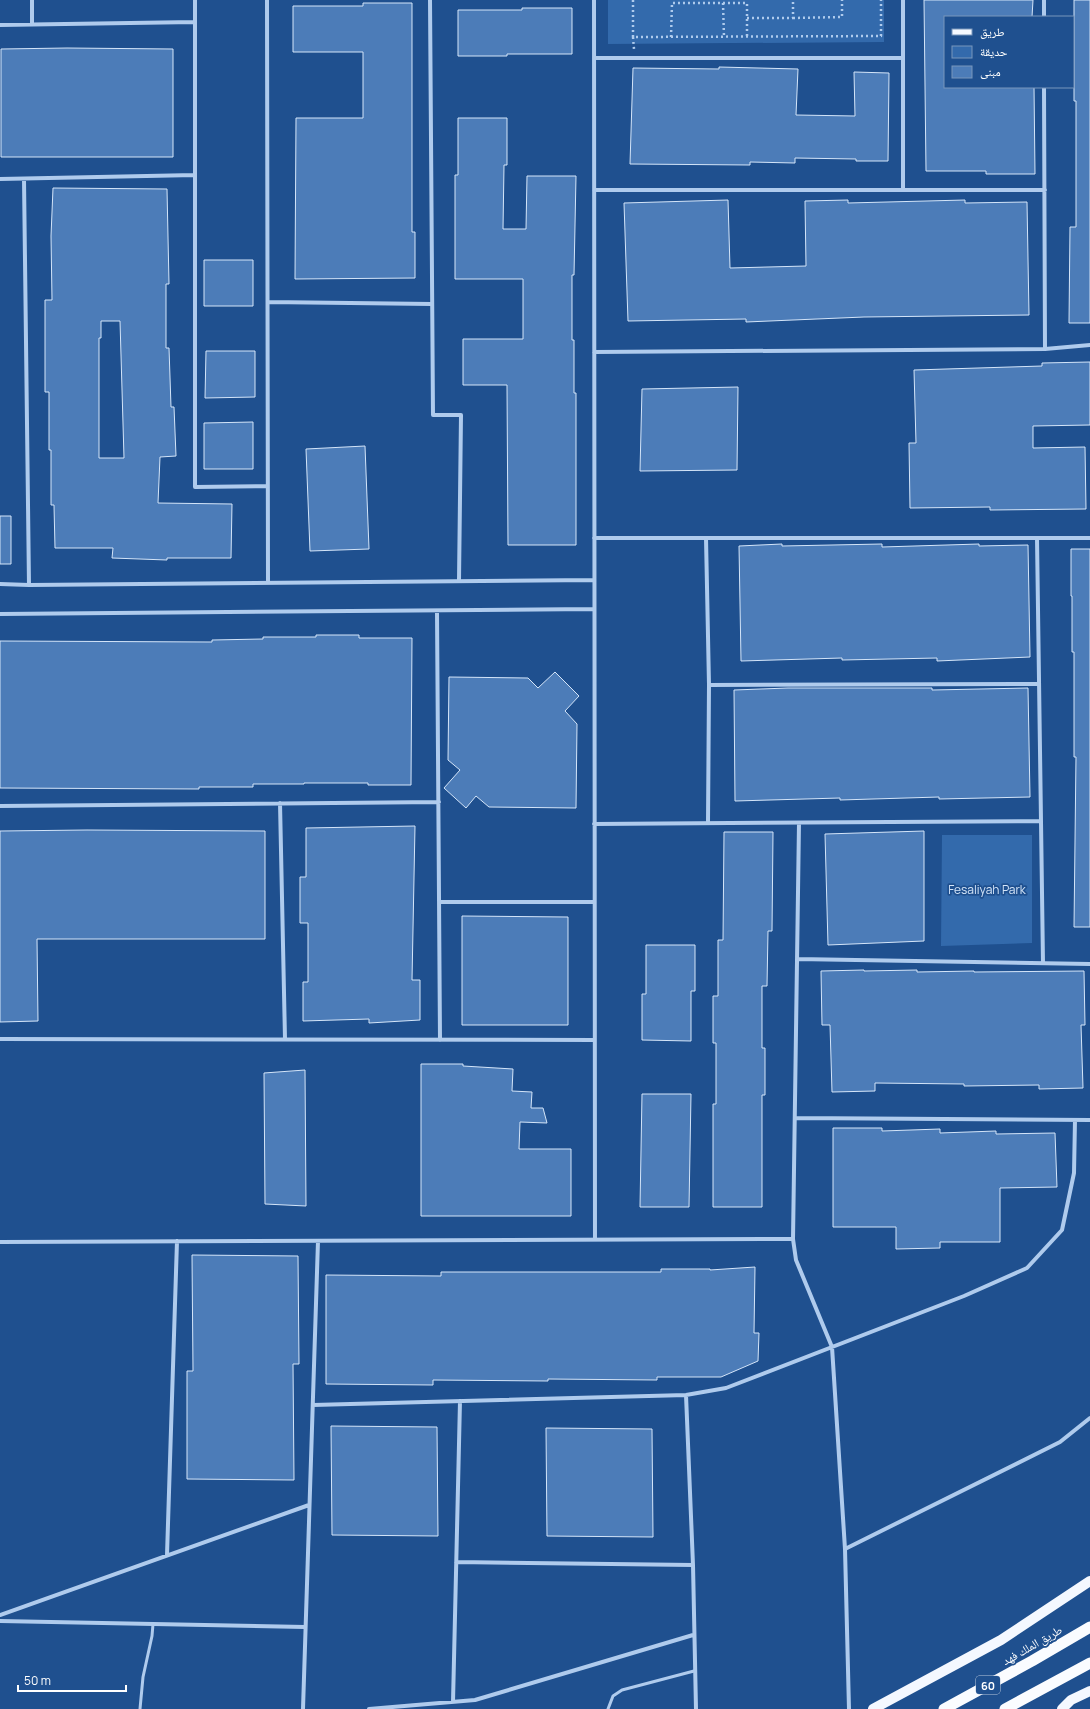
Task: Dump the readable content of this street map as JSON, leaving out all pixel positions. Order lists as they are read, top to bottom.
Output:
{
  "streets": {
    "highway": ["طريق الملك فهد", "60"]
  },
  "parks": ["Fesaliyah Park"],
  "legend": ["طريق", "حديقة", "مبنى"],
  "scale_bar": "50 m"
}
